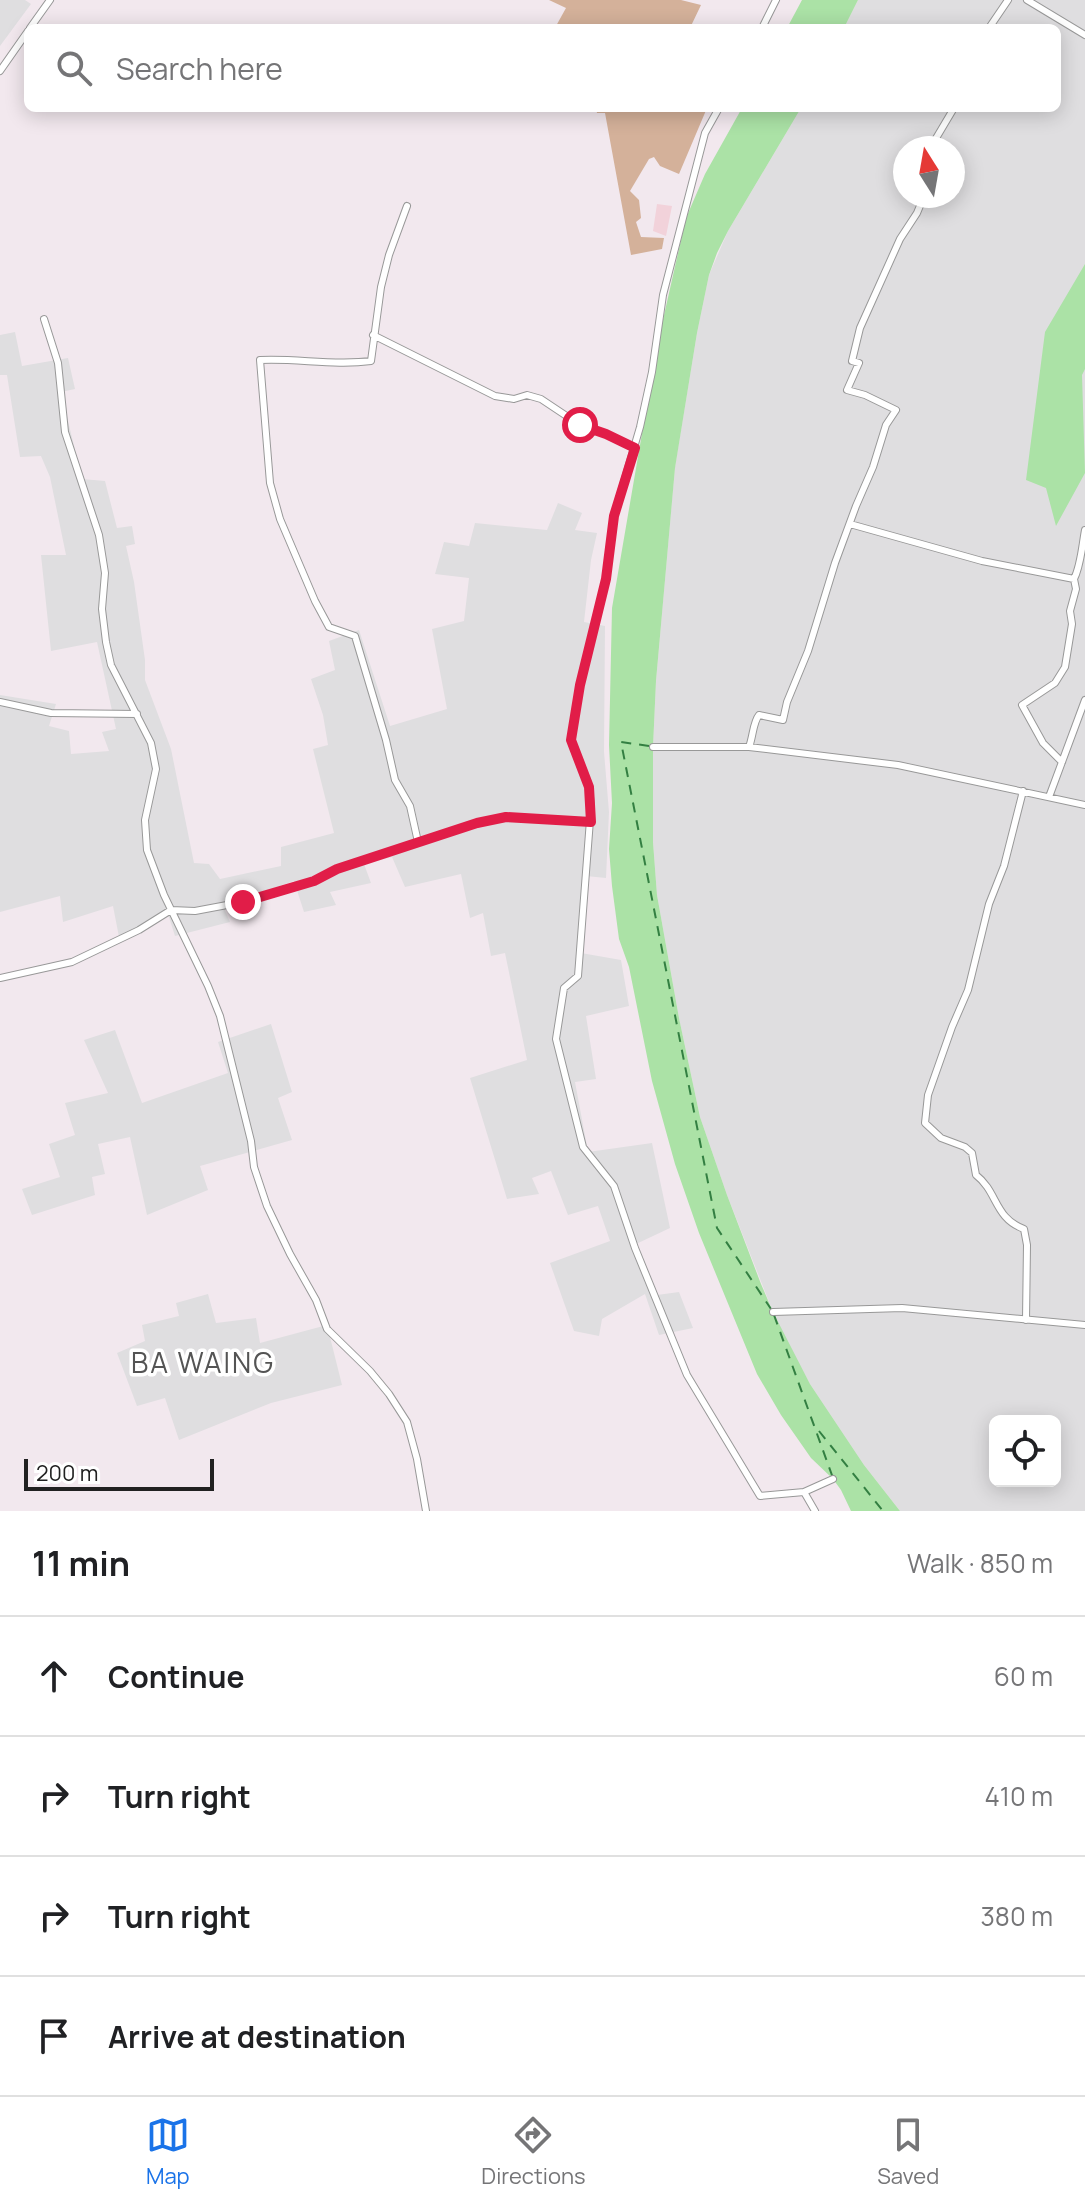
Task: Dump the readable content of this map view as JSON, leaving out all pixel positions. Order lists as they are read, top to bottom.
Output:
{
  "districts": ["BA WAING"],
  "scale_bar": "200 m",
  "north": "top",
  "page": {
    "search": "Search here",
    "scale": "200 m",
    "heading": ["11 min", "Walk · 850 m"],
    "list": [
      ["Continue", "60 m"],
      ["Turn right", "410 m"],
      ["Turn right", "380 m"],
      "Arrive at destination"
    ],
    "nav": ["Map", "Directions", "Saved"]
  }
}
